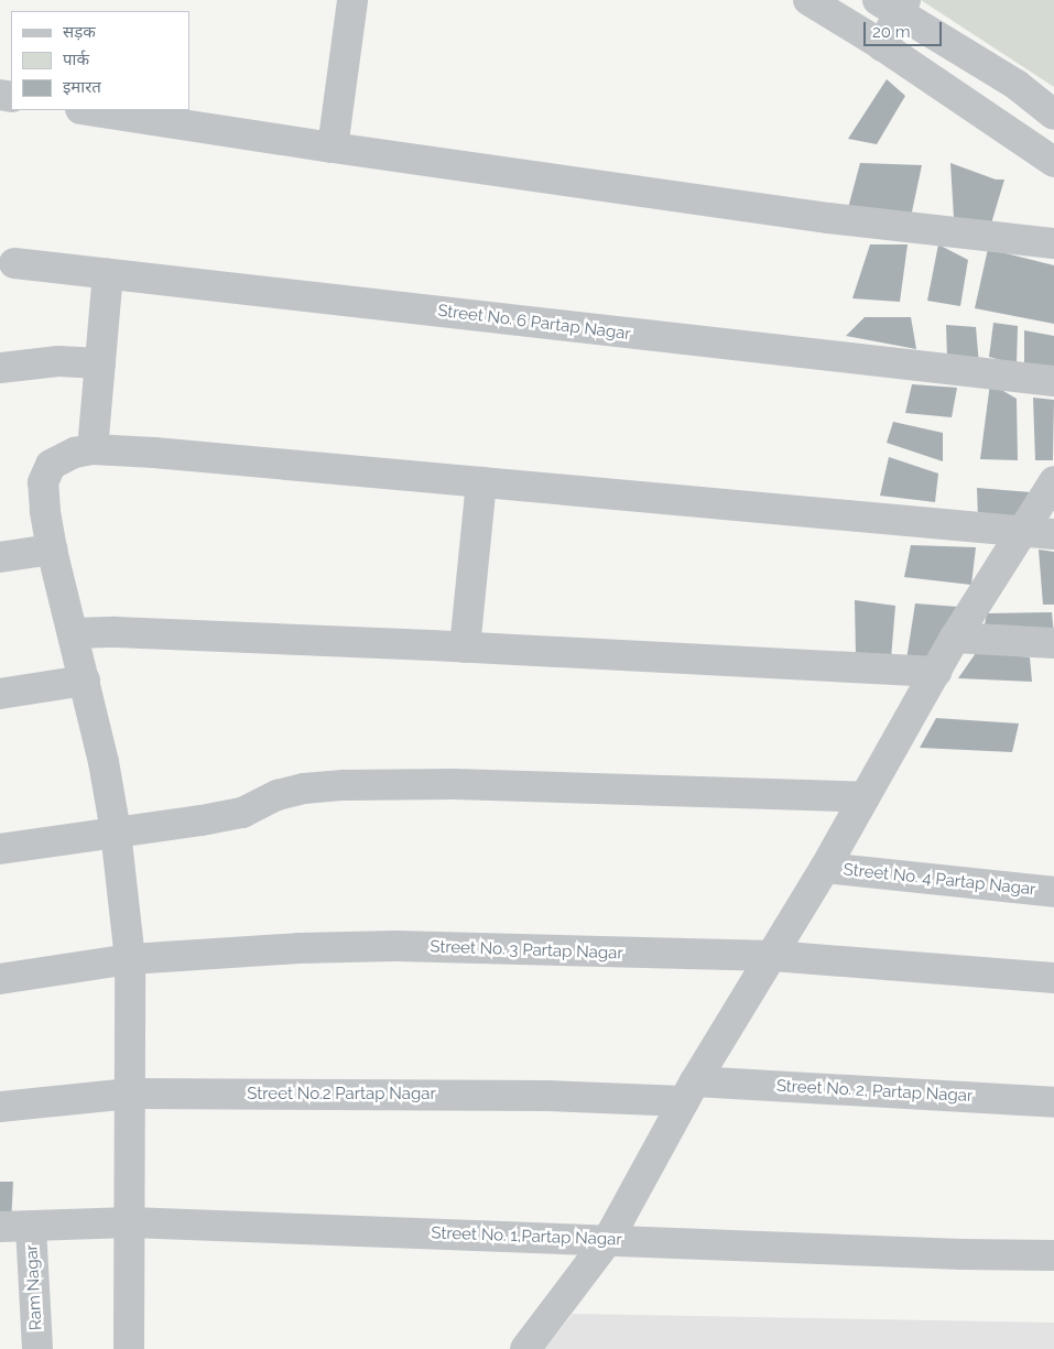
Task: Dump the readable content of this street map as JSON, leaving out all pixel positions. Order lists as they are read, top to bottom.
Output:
{
  "streets": {
    "street": [
      "Street No. 6 Partap Nagar",
      "Street No. 4 Partap Nagar",
      "Street No. 3 Partap Nagar",
      "Street No. 2, Partap Nagar",
      "Street No.2 Partap Nagar",
      "Street No. 1,Partap Nagar",
      "Ram Nagar"
    ]
  },
  "crossings": [
    ["Street No. 2, Partap Nagar", "Street No.2 Partap Nagar"],
    ["Street No. 1,Partap Nagar", "Ram Nagar"]
  ],
  "legend": ["सड़क", "पार्क", "इमारत"],
  "scale_bar": "20 m"
}
